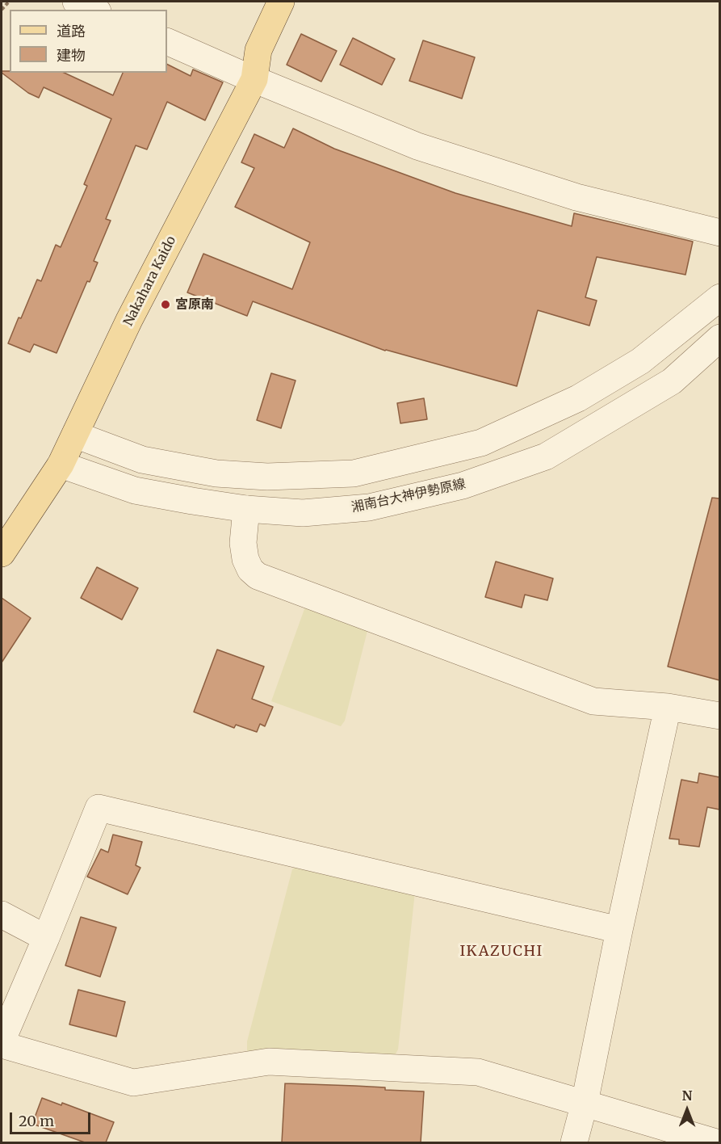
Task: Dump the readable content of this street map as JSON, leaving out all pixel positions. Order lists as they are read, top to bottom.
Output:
{
  "streets": {
    "main road": ["Nakahara Kaido"],
    "street": ["湘南台大神伊勢原線"]
  },
  "crossings": [
    ["Nakahara Kaido", "湘南台大神伊勢原線"]
  ],
  "districts": ["IKAZUCHI"],
  "places": ["宮原南"],
  "legend": ["道路", "建物"],
  "scale_bar": "20 m",
  "north": "top"
}
